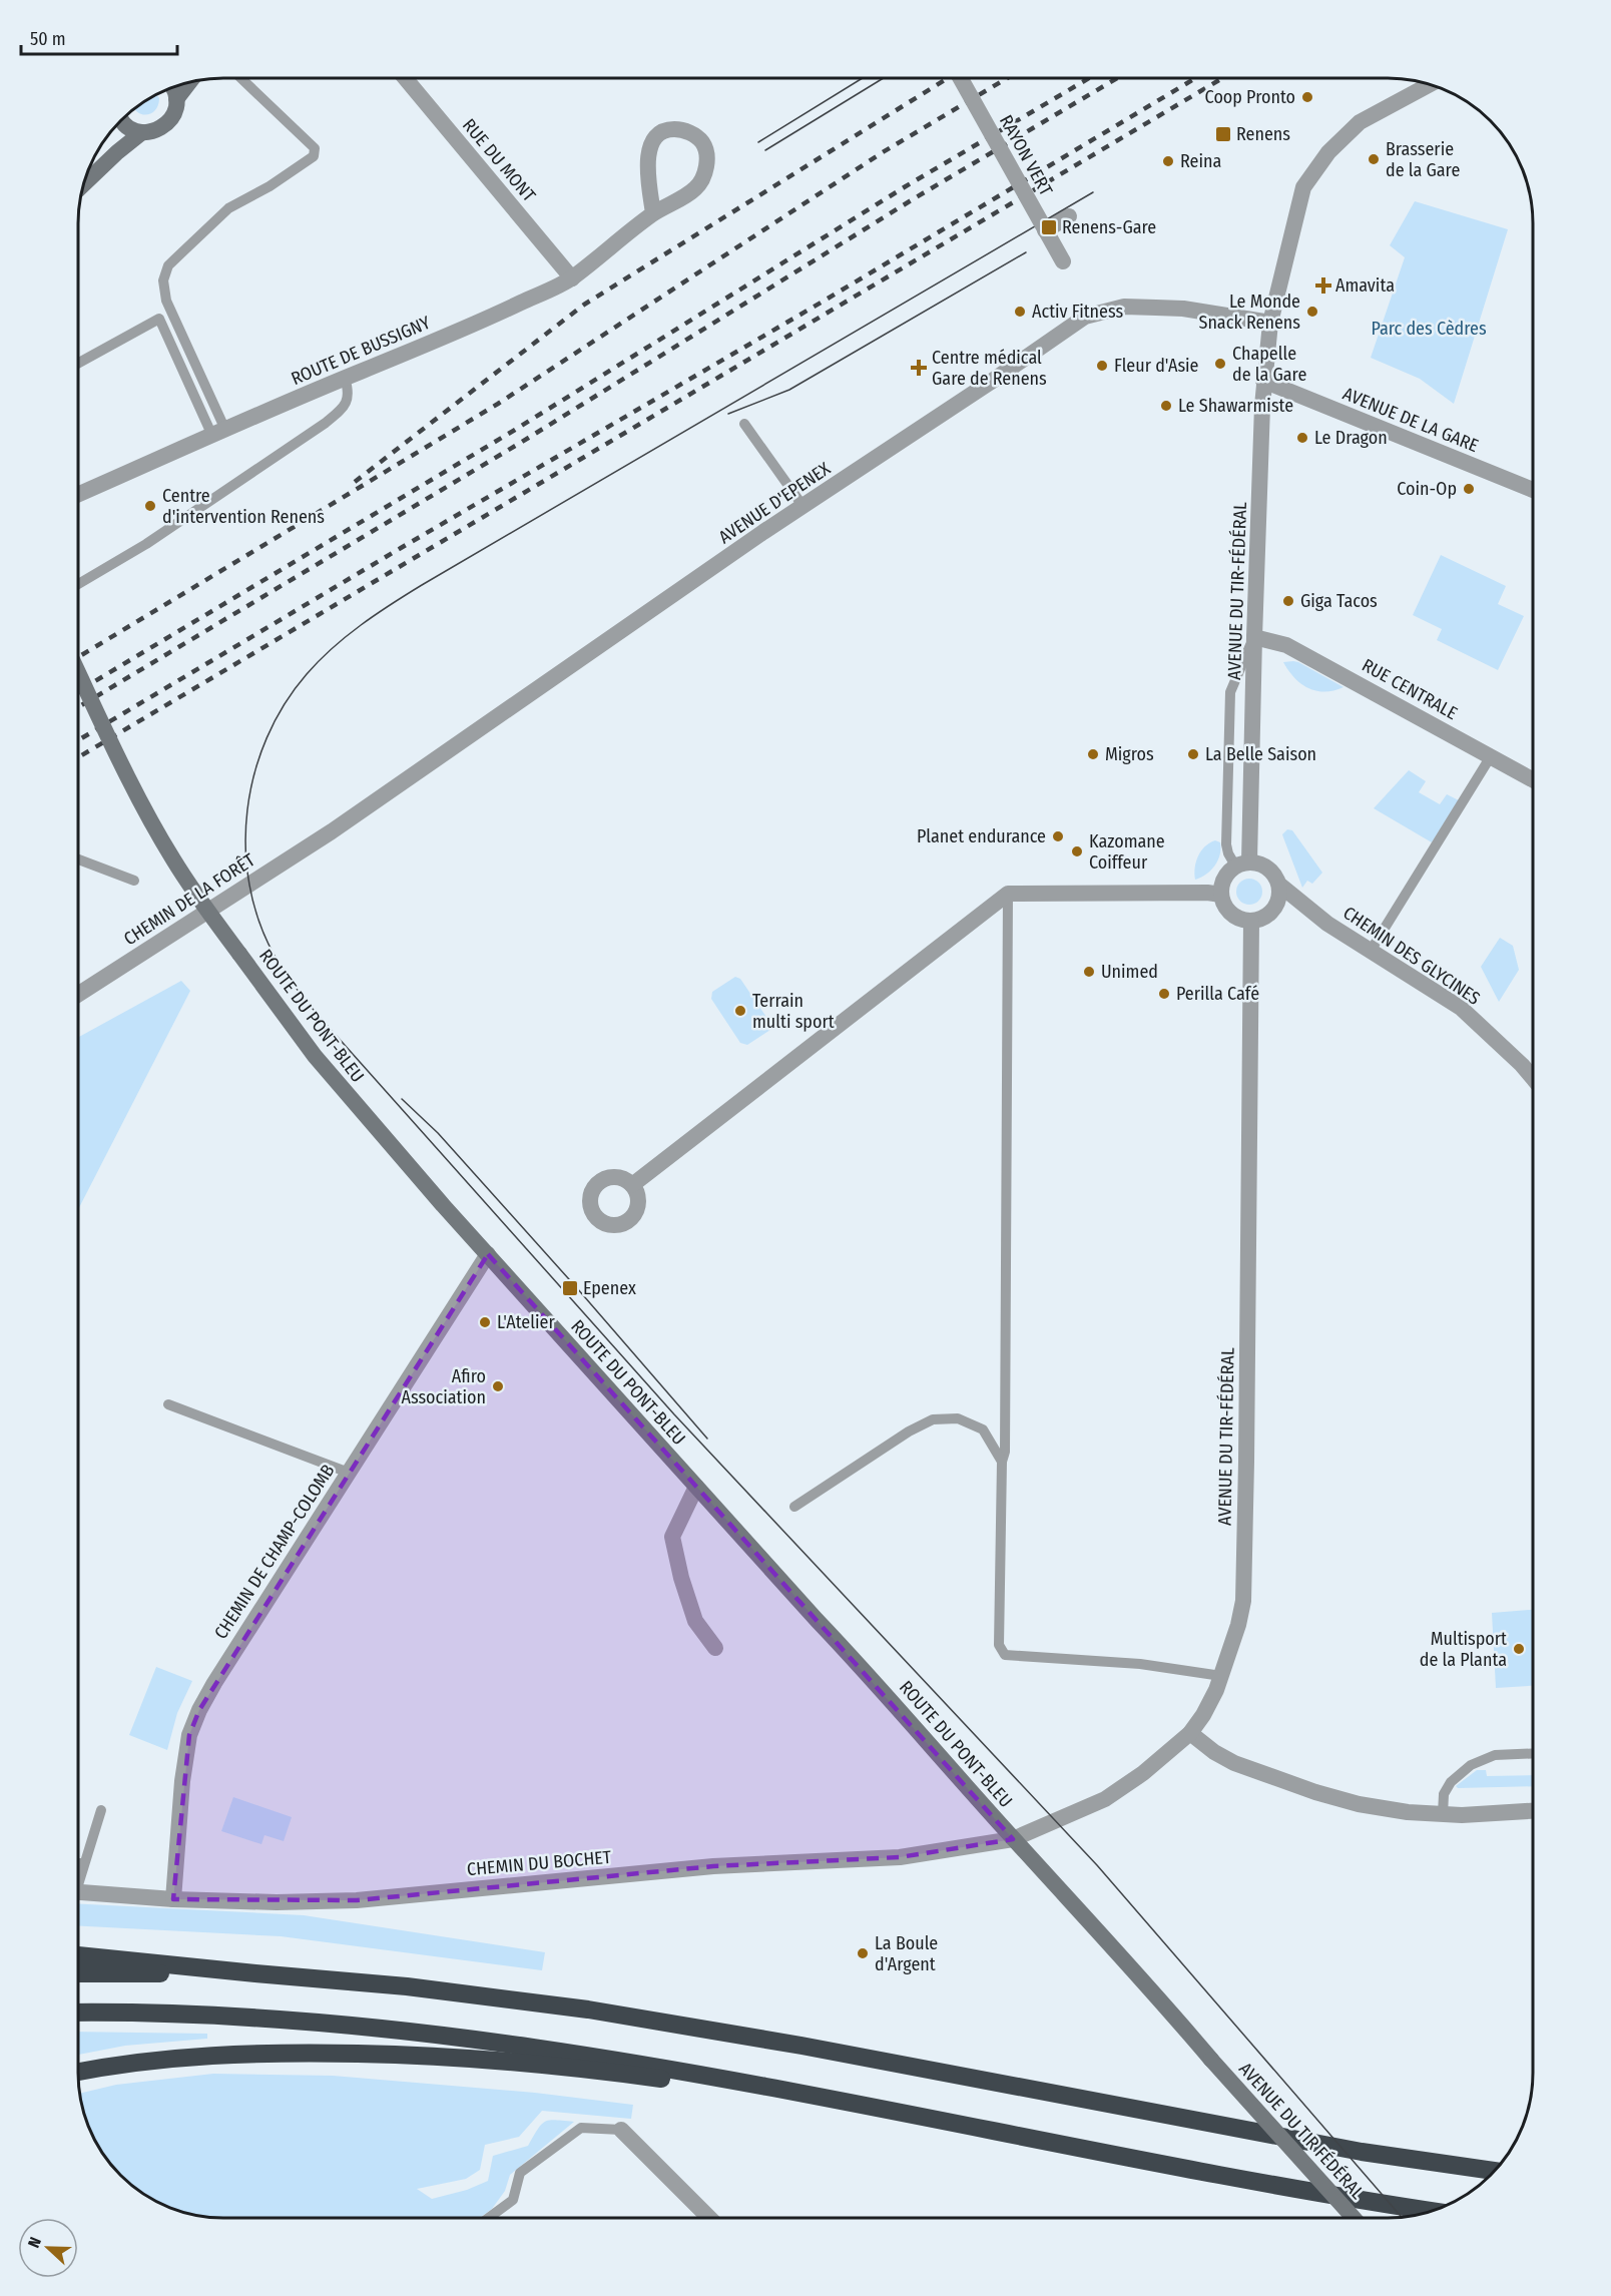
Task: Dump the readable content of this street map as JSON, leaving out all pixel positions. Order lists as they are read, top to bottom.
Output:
{
  "streets": {
    "main road": ["ROUTE DU PONT-BLEU", "AVENUE DU TIR FÉDÉRAL"],
    "street": [
      "RAYON VERT",
      "RUE DU MONT",
      "ROUTE DE BUSSIGNY",
      "AVENUE DE LA GARE",
      "AVENUE D'EPENEX",
      "AVENUE DU TIR-FÉDÉRAL",
      "RUE CENTRALE",
      "CHEMIN DE LA FORÊT",
      "CHEMIN DES GLYCINES",
      "CHEMIN DE CHAMP-COLOMB",
      "CHEMIN DU BOCHET"
    ]
  },
  "crossings": [
    ["RUE DU MONT", "ROUTE DE BUSSIGNY"],
    ["AVENUE DE LA GARE", "AVENUE DU TIR-FÉDÉRAL"],
    ["AVENUE D'EPENEX", "AVENUE DU TIR-FÉDÉRAL"],
    ["AVENUE D'EPENEX", "CHEMIN DE LA FORÊT"],
    ["AVENUE DU TIR-FÉDÉRAL", "RUE CENTRALE"],
    ["AVENUE DU TIR-FÉDÉRAL", "CHEMIN DES GLYCINES"],
    ["AVENUE DU TIR-FÉDÉRAL", "ROUTE DU PONT-BLEU"],
    ["AVENUE DU TIR-FÉDÉRAL", "CHEMIN DU BOCHET"],
    ["ROUTE DU PONT-BLEU", "CHEMIN DE CHAMP-COLOMB"],
    ["ROUTE DU PONT-BLEU", "CHEMIN DU BOCHET"],
    ["ROUTE DU PONT-BLEU", "AVENUE DU TIR FÉDÉRAL"],
    ["CHEMIN DE CHAMP-COLOMB", "CHEMIN DU BOCHET"]
  ],
  "parks": ["Parc des Cèdres"],
  "places": {
    "other": [
      "Coop Pronto",
      "Brasserie de la Gare",
      "Reina",
      "Activ Fitness",
      "Le Monde Snack Renens",
      "Chapelle de la Gare",
      "Fleur d'Asie",
      "Le Shawarmiste",
      "Le Dragon",
      "Coin-Op",
      "Centre d'intervention Renens",
      "Giga Tacos",
      "Migros",
      "La Belle Saison",
      "Planet endurance",
      "Kazomane Coiffeur",
      "Unimed",
      "Perilla Café",
      "Terrain multi sport",
      "L'Atelier",
      "Afiro Association",
      "Multisport de la Planta",
      "La Boule d'Argent"
    ],
    "transit": ["Renens", "Renens-Gare", "Epenex"],
    "health": ["Amavita", "Centre médical Gare de Renens"]
  },
  "scale_bar": "50 m",
  "north": "left"
}
